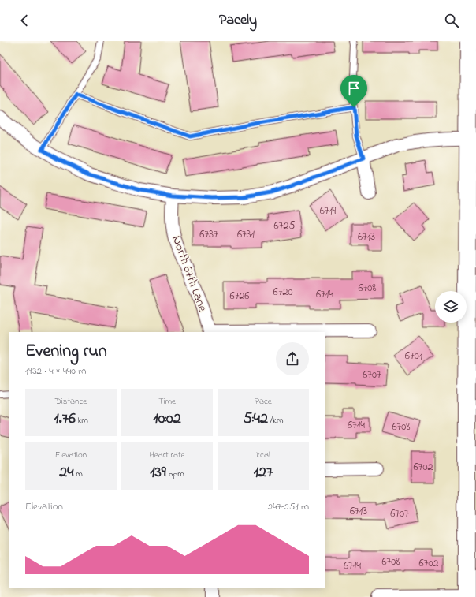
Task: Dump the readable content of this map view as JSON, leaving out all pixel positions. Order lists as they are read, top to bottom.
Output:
{
  "streets": {
    "street": ["North 67th Lane"]
  },
  "house_numbers": [
    "6719",
    "6725",
    "6737",
    "6731",
    "6713",
    "6708",
    "6720",
    "6714",
    "6726",
    "6701",
    "6707",
    "6714",
    "6708",
    "6702",
    "6713",
    "6707",
    "6708",
    "6702",
    "6714"
  ],
  "page": {
    "header": "Pacely",
    "heading": ["Evening run", "19:32 · 4 × 440 m"],
    "stats": [
      ["Distance", "1.76 km"],
      ["Time", "10:02"],
      ["Pace", "5:42 /km"],
      ["Elevation", "24 m"],
      ["Heart rate", "139 bpm"],
      ["kcal", "127"]
    ],
    "chart": ["Elevation", "247–251 m"]
  }
}
